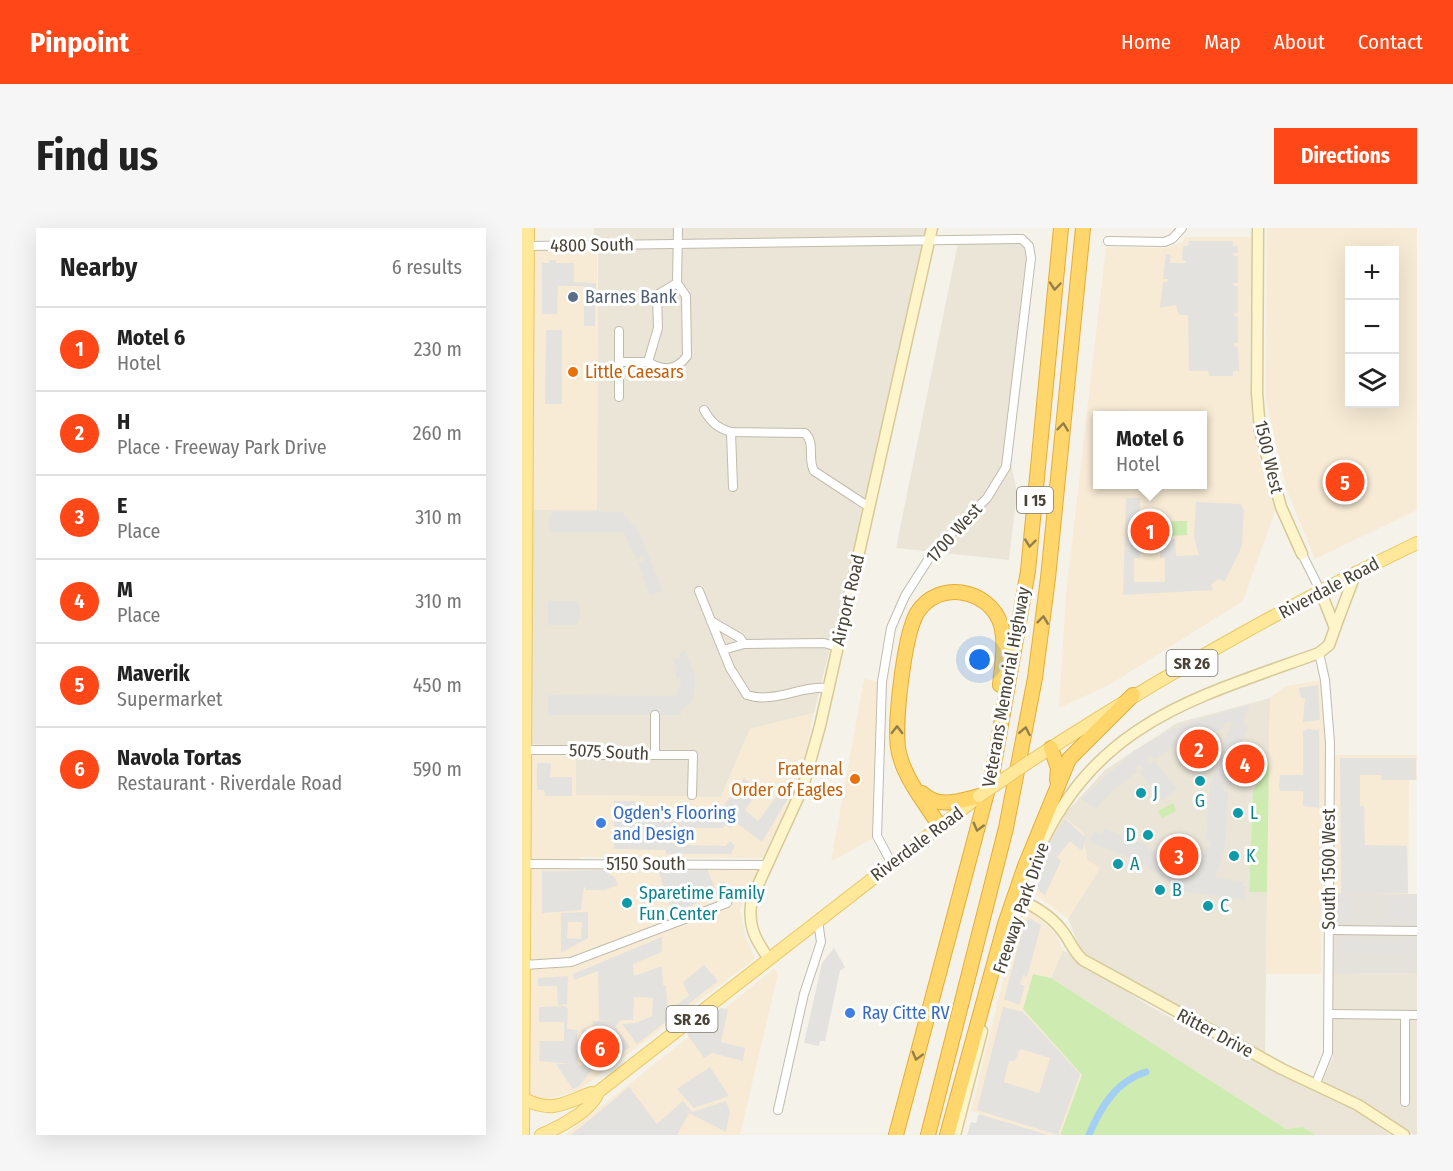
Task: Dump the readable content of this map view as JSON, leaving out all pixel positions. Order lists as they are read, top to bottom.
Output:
{
  "streets": {
    "highway": ["I 15", "Veterans Memorial Highway"],
    "main road": ["Riverdale Road", "SR 26"],
    "street": [
      "4800 South",
      "1500 West",
      "1700 West",
      "Airport Road",
      "5075 South",
      "5150 South",
      "South 1500 West",
      "Freeway Park Drive",
      "Ritter Drive"
    ]
  },
  "crossings": [
    ["4800 South", "1700 West"],
    ["4800 South", "Airport Road"],
    ["1500 West", "Riverdale Road"],
    ["1700 West", "Riverdale Road"],
    ["Riverdale Road", "Airport Road"],
    ["Airport Road", "5150 South"],
    ["South 1500 West", "Freeway Park Drive"],
    ["South 1500 West", "Ritter Drive"],
    ["Freeway Park Drive", "Ritter Drive"]
  ],
  "places": [
    "Barnes Bank",
    "Little Caesars",
    "Fraternal Order of Eagles",
    "G",
    "J",
    "L",
    "Ogden's Flooring and Design",
    "D",
    "K",
    "A",
    "B",
    "Sparetime Family Fun Center",
    "C",
    "Ray Citte RV"
  ],
  "page": {
    "header": "Pinpoint",
    "nav": [
      "Home",
      "Map",
      "About",
      "Contact"
    ],
    "buttons": "Directions",
    "title": "Find us",
    "heading": ["Nearby", "6 results"],
    "map_buttons": ["+", "−"],
    "list": [
      {
        "mark": "1",
        "name": "Motel 6",
        "note": "Hotel",
        "value": "230 m"
      },
      {
        "mark": "2",
        "name": "H",
        "note": "Place · Freeway Park Drive",
        "value": "260 m"
      },
      {
        "mark": "3",
        "name": "E",
        "note": "Place",
        "value": "310 m"
      },
      {
        "mark": "4",
        "name": "M",
        "note": "Place",
        "value": "310 m"
      },
      {
        "mark": "5",
        "name": "Maverik",
        "note": "Supermarket",
        "value": "450 m"
      },
      {
        "mark": "6",
        "name": "Navola Tortas",
        "note": "Restaurant · Riverdale Road",
        "value": "590 m"
      }
    ],
    "popup": ["Motel 6", "Hotel"],
    "pins": [
      "5",
      "1",
      "2",
      "4",
      "3",
      "6"
    ]
  }
}
